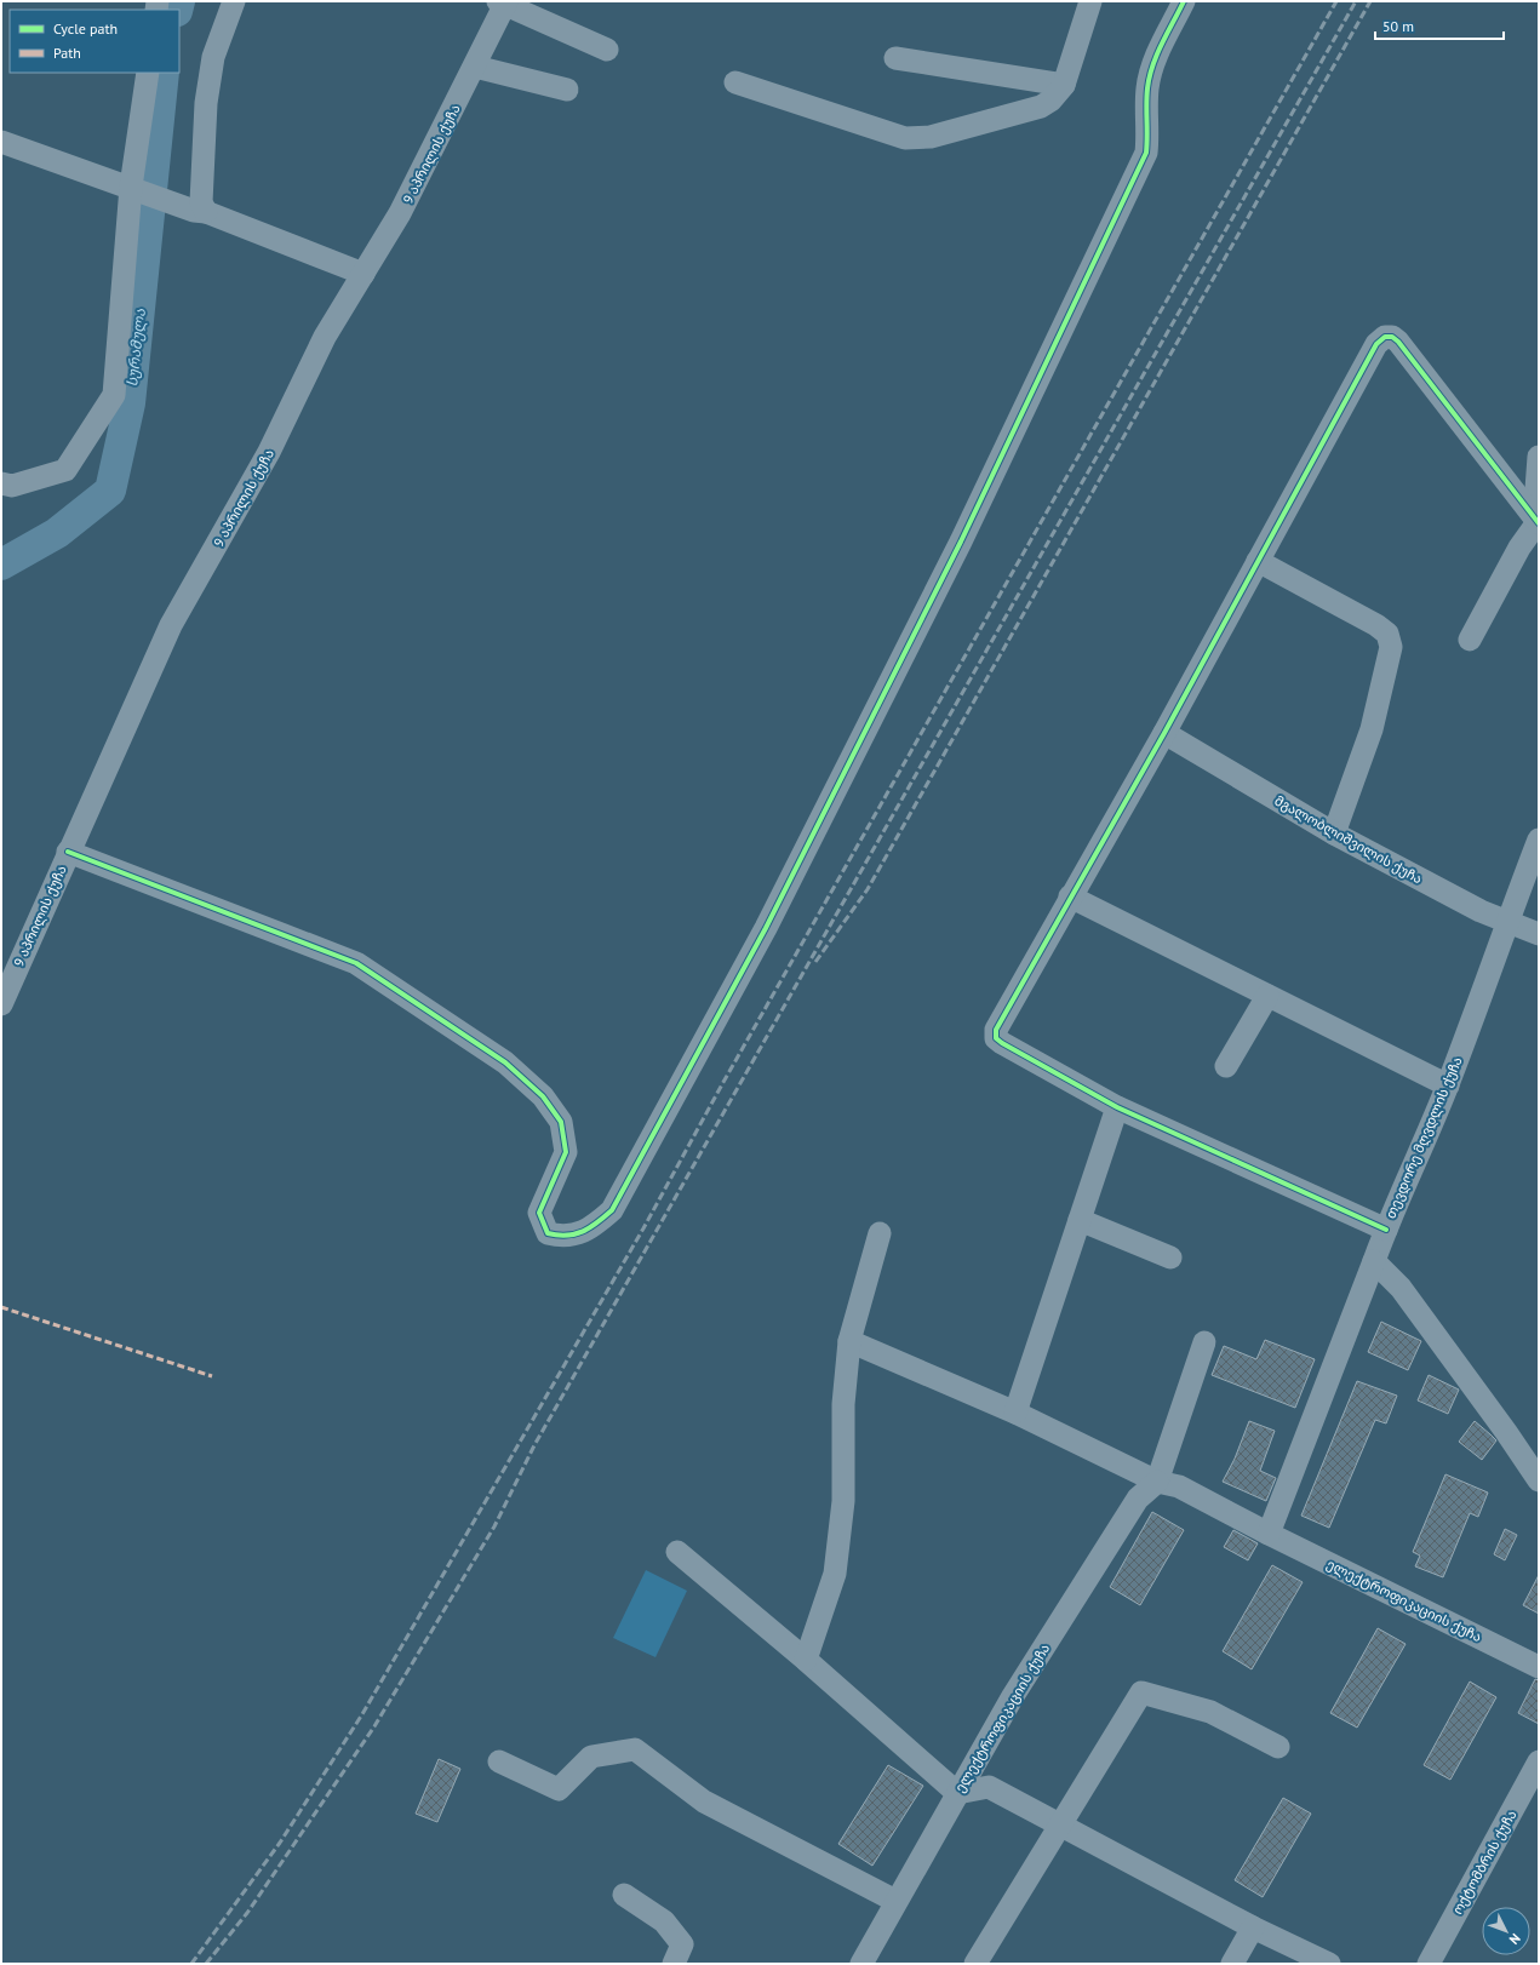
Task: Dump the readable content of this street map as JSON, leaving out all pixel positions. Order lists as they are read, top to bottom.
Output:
{
  "streets": {
    "street": [
      "9 აპრილის ქუჩა",
      "მგალობლიშვილის ქუჩა",
      "თევდორე მღვდლის ქუჩა",
      "ელექტროფიკაციის ქუჩა",
      "ოქტომბრის ქუჩა"
    ]
  },
  "crossings": [
    ["მგალობლიშვილის ქუჩა", "თევდორე მღვდლის ქუჩა"]
  ],
  "water": ["სურამულა"],
  "legend": ["Cycle path", "Path"],
  "scale_bar": "50 m",
  "north": "bottom right"
}
